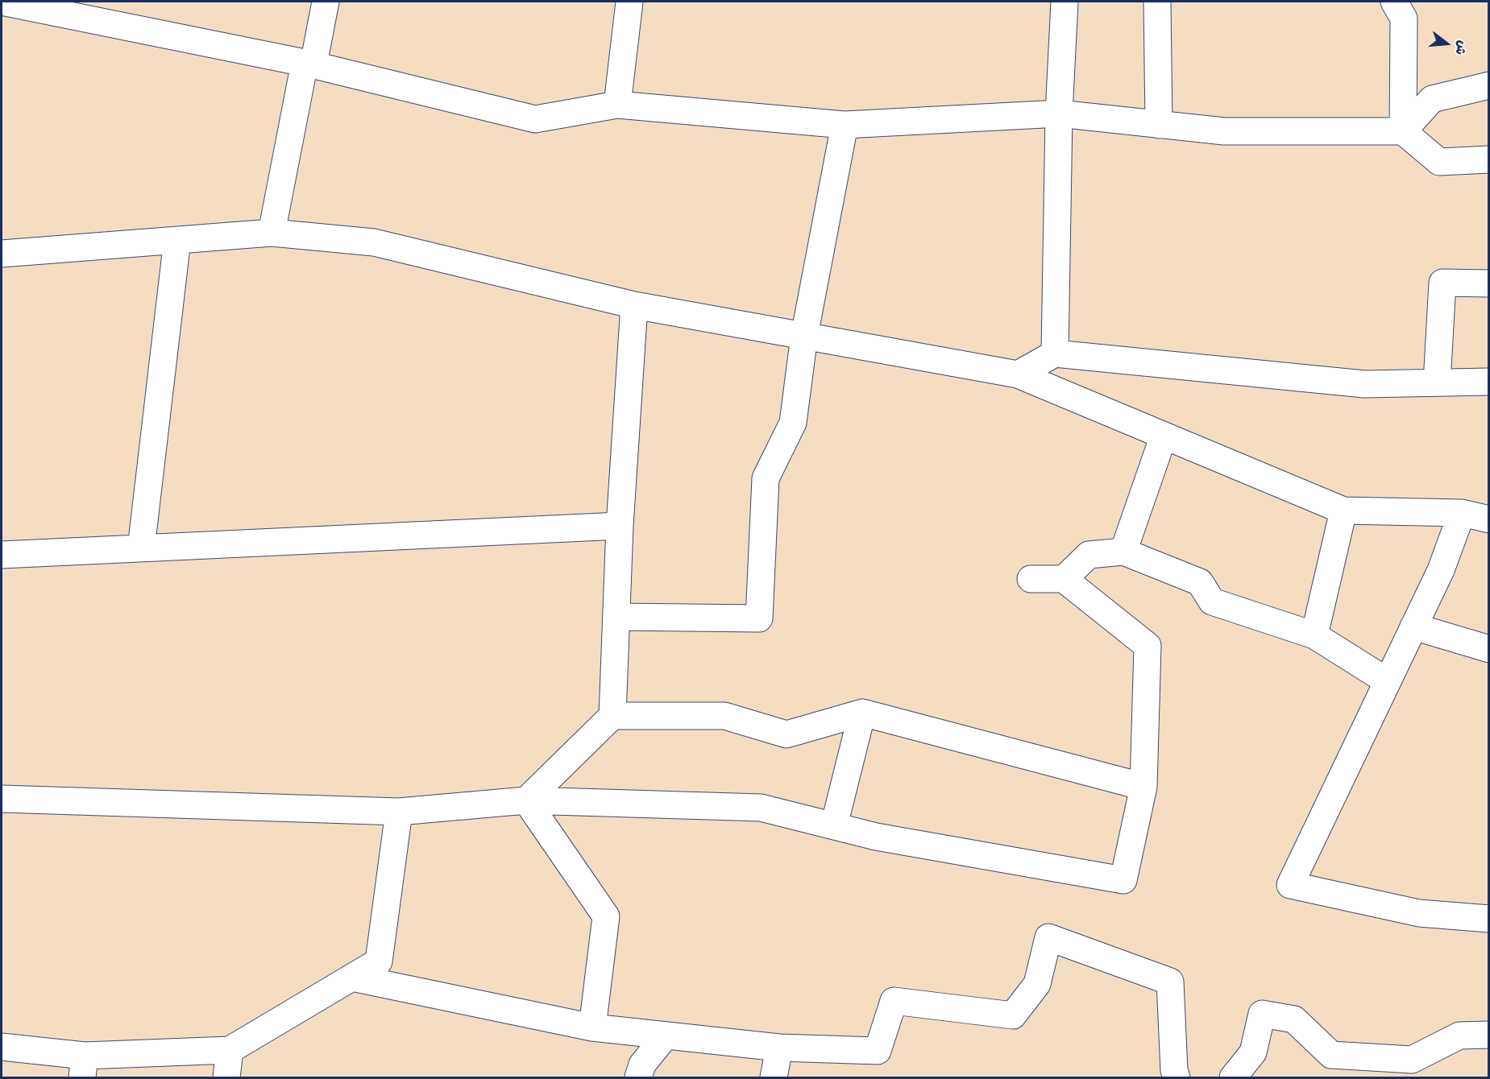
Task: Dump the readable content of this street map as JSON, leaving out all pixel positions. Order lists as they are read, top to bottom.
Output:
{
  "north": "right"
}
